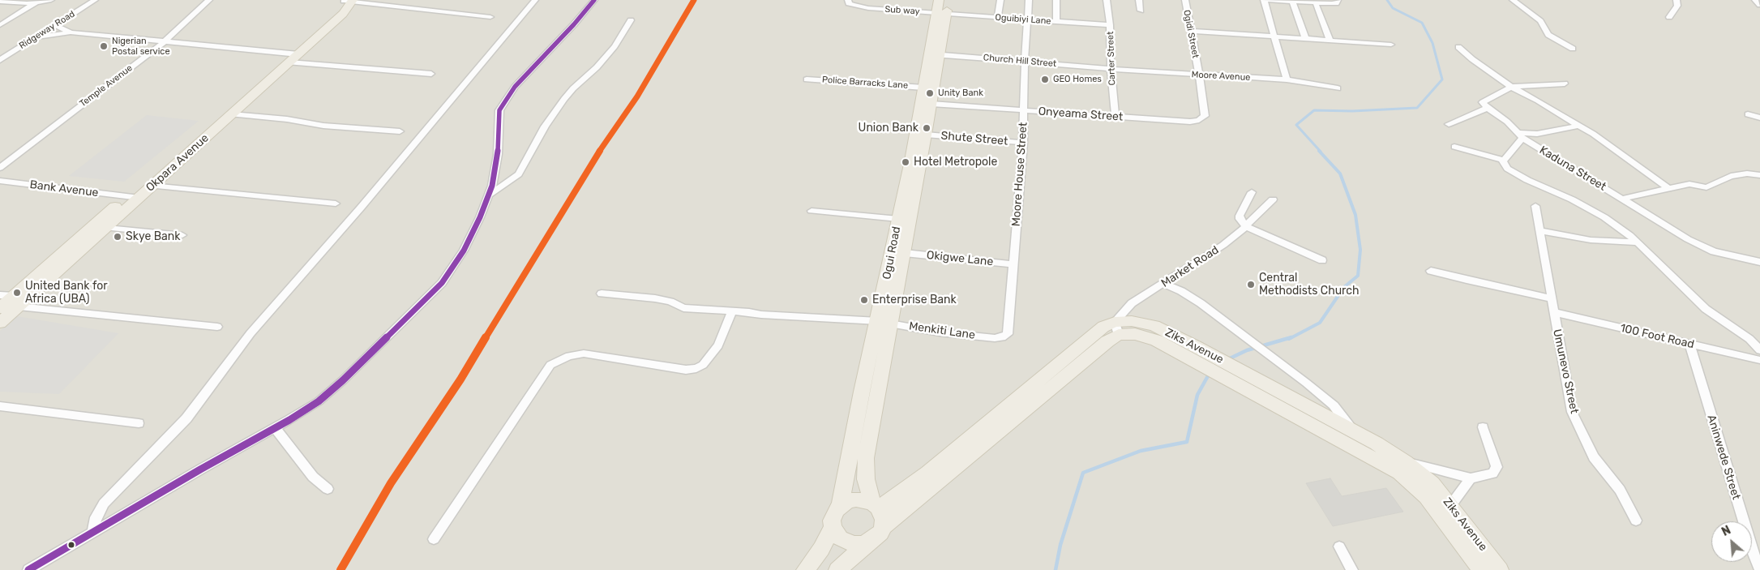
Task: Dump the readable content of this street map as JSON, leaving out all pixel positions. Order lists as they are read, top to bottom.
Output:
{
  "streets": {
    "main road": ["Okpara Avenue", "Ogui Road", "Ziks Avenue"],
    "street": [
      "Sub way",
      "Oguibiyi Lane",
      "Ridgeway Road",
      "Ogidi Street",
      "Carter Street",
      "Church Hill Street",
      "Moore Avenue",
      "Police Barracks Lane",
      "Temple Avenue",
      "Onyeama Street",
      "Shute Street",
      "Kaduna Street",
      "Moore House Street",
      "Bank Avenue",
      "Okigwe Lane",
      "Market Road",
      "Menkiti Lane",
      "100 Foot Road",
      "Umunevo Street",
      "Aninwede Street"
    ]
  },
  "crossings": [
    ["Sub way", "Oguibiyi Lane"],
    ["Sub way", "Ogui Road"],
    ["Oguibiyi Lane", "Carter Street"],
    ["Oguibiyi Lane", "Moore House Street"],
    ["Oguibiyi Lane", "Ogui Road"],
    ["Ogidi Street", "Moore Avenue"],
    ["Ogidi Street", "Onyeama Street"],
    ["Carter Street", "Church Hill Street"],
    ["Carter Street", "Moore Avenue"],
    ["Carter Street", "Onyeama Street"],
    ["Church Hill Street", "Moore Avenue"],
    ["Church Hill Street", "Moore House Street"],
    ["Church Hill Street", "Ogui Road"],
    ["Police Barracks Lane", "Ogui Road"],
    ["Onyeama Street", "Moore House Street"],
    ["Onyeama Street", "Ogui Road"],
    ["Shute Street", "Moore House Street"],
    ["Shute Street", "Ogui Road"],
    ["Okpara Avenue", "Bank Avenue"],
    ["Moore House Street", "Okigwe Lane"],
    ["Moore House Street", "Menkiti Lane"],
    ["Ogui Road", "Okigwe Lane"],
    ["Ogui Road", "Menkiti Lane"],
    ["Ogui Road", "Ziks Avenue"],
    ["Market Road", "Ziks Avenue"],
    ["100 Foot Road", "Umunevo Street"],
    ["100 Foot Road", "Aninwede Street"]
  ],
  "places": [
    "Nigerian Postal service",
    "GEO Homes",
    "Unity Bank",
    "Union Bank",
    "Hotel Metropole",
    "Skye Bank",
    "Central Methodists Church",
    "United Bank for Africa (UBA)",
    "Enterprise Bank"
  ],
  "north": "top left"
}
